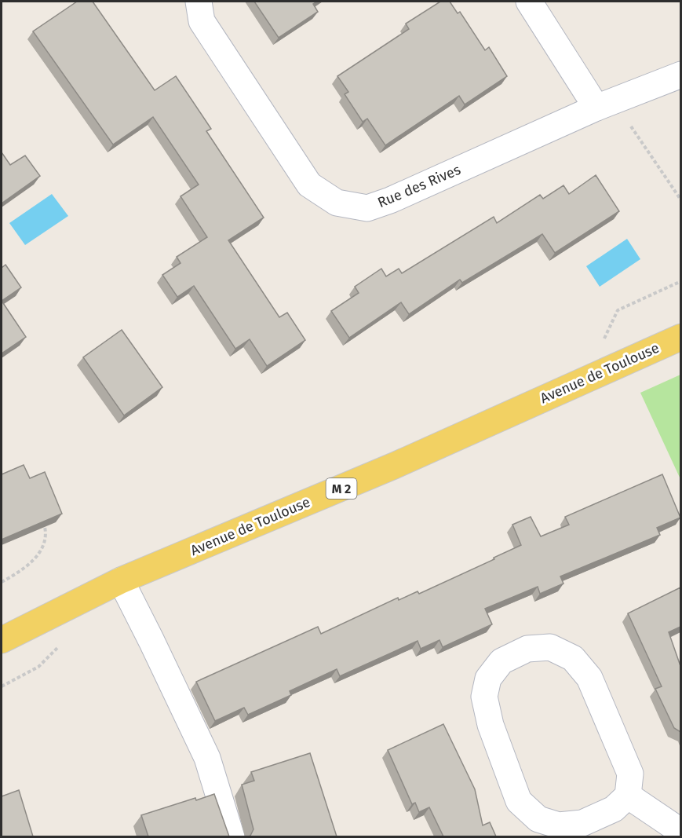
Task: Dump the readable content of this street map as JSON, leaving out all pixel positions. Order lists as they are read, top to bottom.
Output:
{
  "streets": {
    "main road": ["Avenue de Toulouse", "M 2"],
    "street": ["Rue des Rives"]
  }
}
